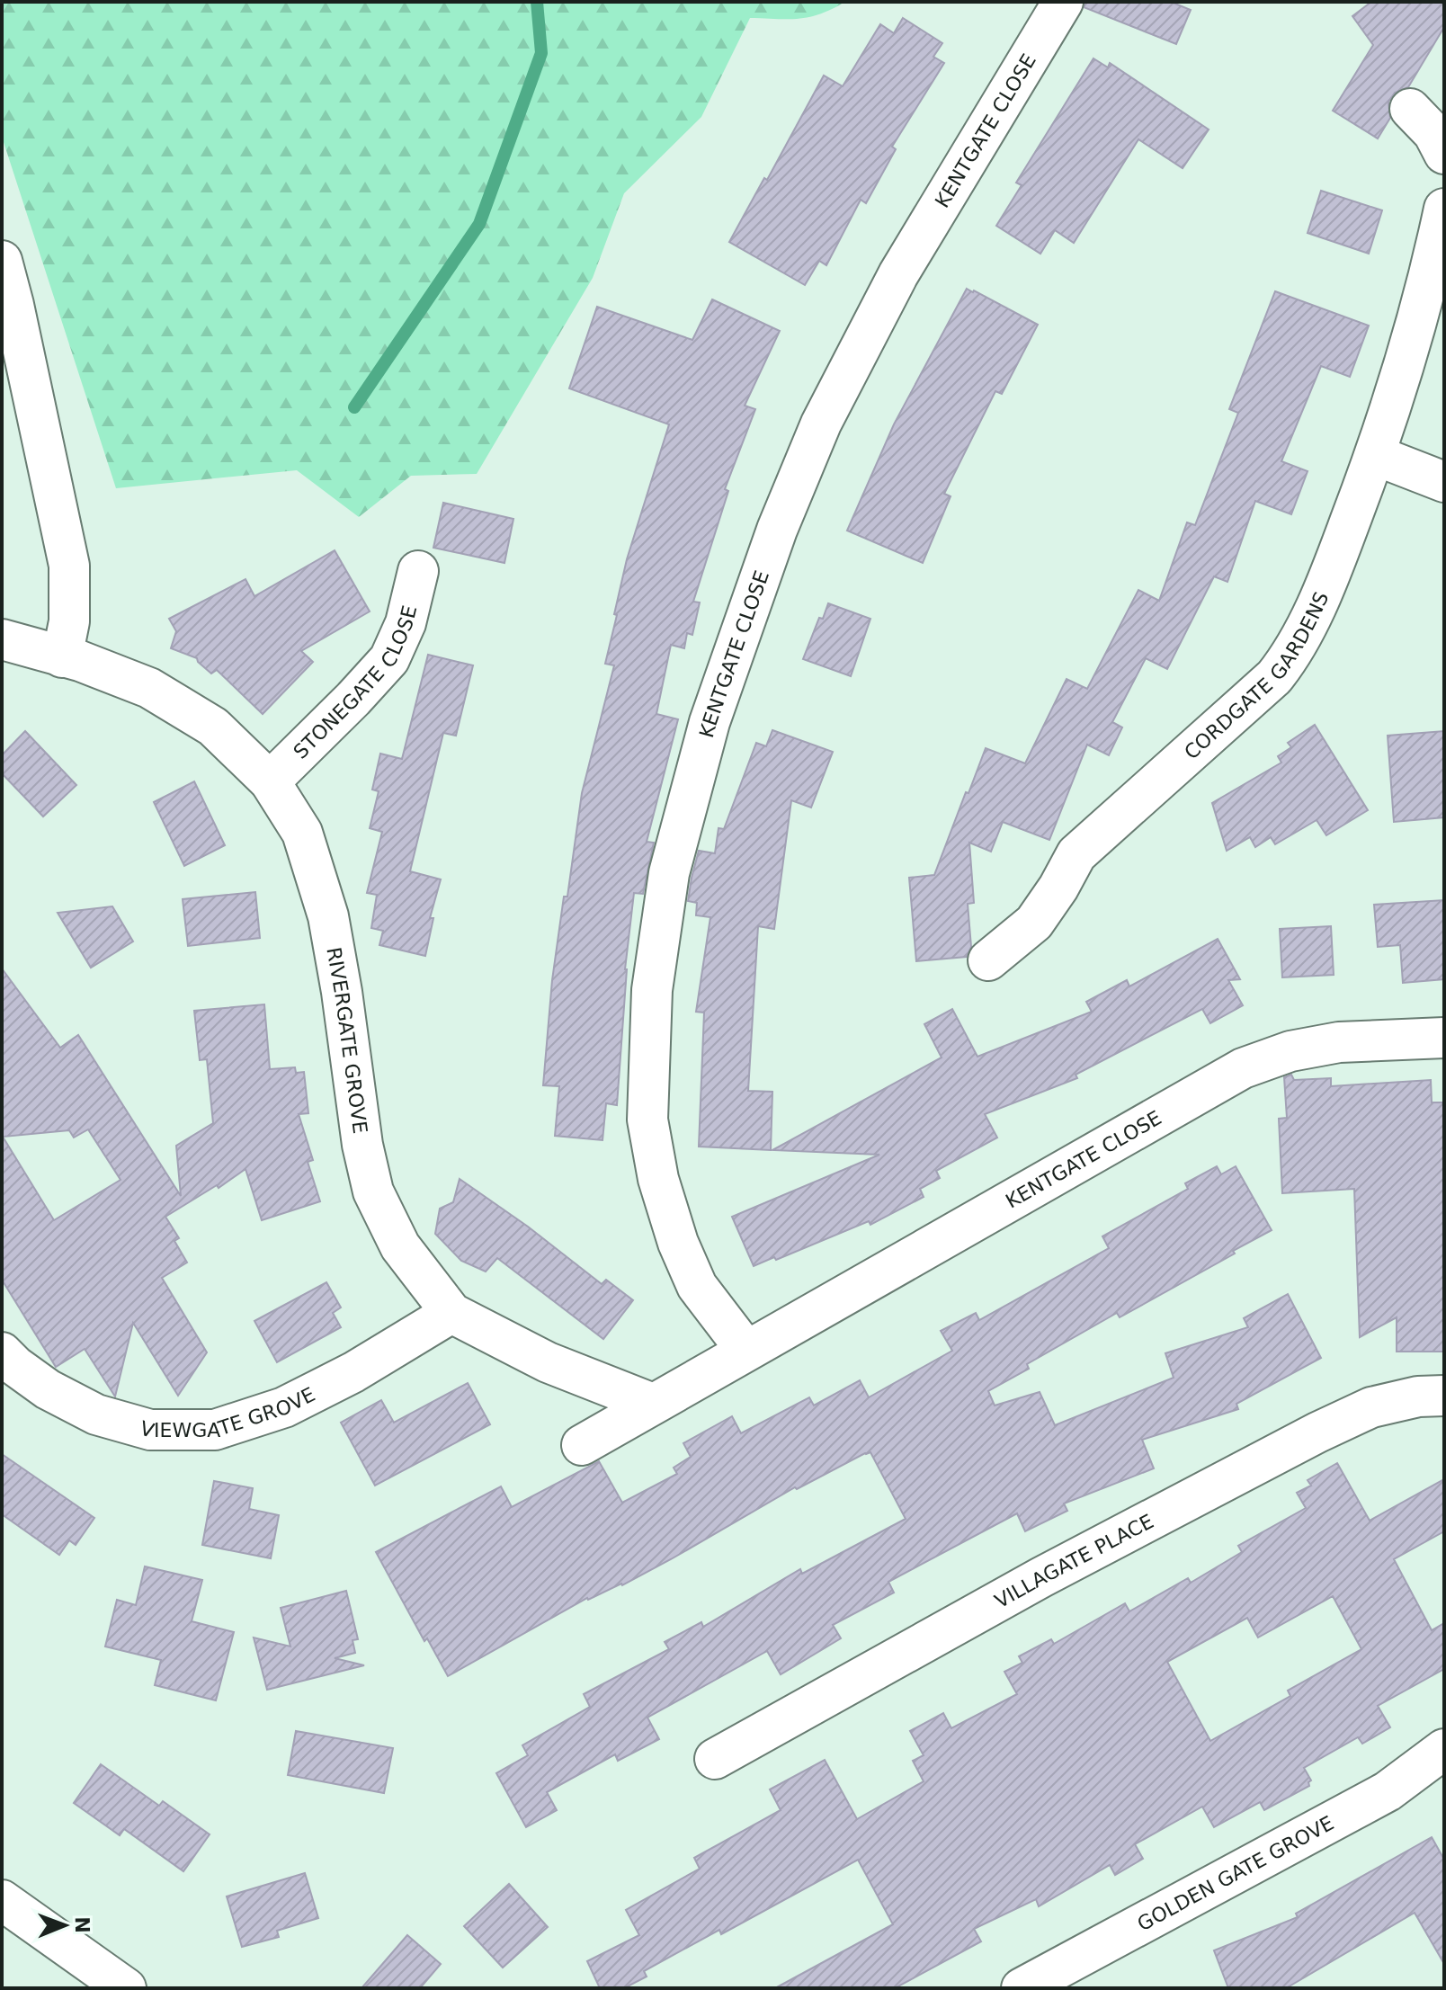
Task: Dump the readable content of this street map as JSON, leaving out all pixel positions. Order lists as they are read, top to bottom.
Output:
{
  "streets": {
    "street": [
      "KENTGATE CLOSE",
      "CORDGATE GARDENS",
      "STONEGATE CLOSE",
      "RIVERGATE GROVE",
      "VIEWGATE GROVE",
      "VILLAGATE PLACE",
      "GOLDEN GATE GROVE"
    ]
  },
  "crossings": [
    ["KENTGATE CLOSE", "RIVERGATE GROVE"],
    ["STONEGATE CLOSE", "RIVERGATE GROVE"],
    ["RIVERGATE GROVE", "VIEWGATE GROVE"]
  ],
  "north": "right"
}
